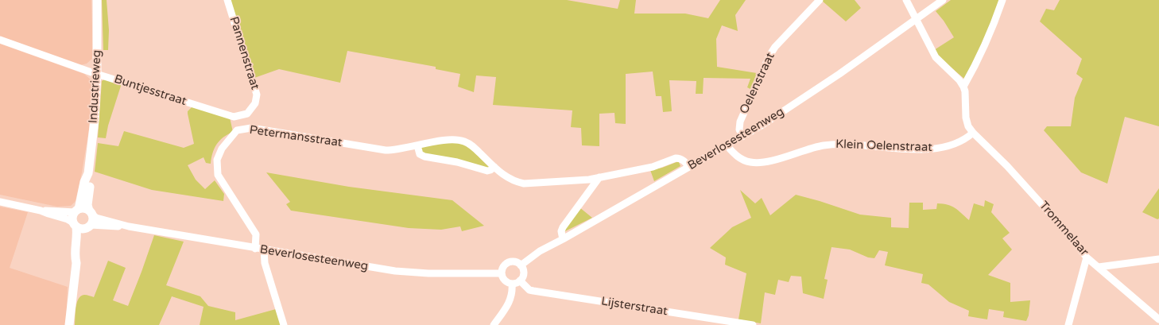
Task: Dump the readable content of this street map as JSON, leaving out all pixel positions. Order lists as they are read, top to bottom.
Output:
{
  "streets": {
    "main road": ["Industrieweg"],
    "street": [
      "Pannenstraat",
      "Oelenstraat",
      "Buntjesstraat",
      "Petermansstraat",
      "Beverlosesteenweg",
      "Klein Oelenstraat",
      "Trommelaar",
      "Lijsterstraat"
    ]
  },
  "crossings": [
    ["Oelenstraat", "Beverlosesteenweg"],
    ["Industrieweg", "Buntjesstraat"],
    ["Industrieweg", "Beverlosesteenweg"],
    ["Petermansstraat", "Beverlosesteenweg"],
    ["Beverlosesteenweg", "Klein Oelenstraat"],
    ["Beverlosesteenweg", "Lijsterstraat"],
    ["Klein Oelenstraat", "Trommelaar"]
  ]
}
